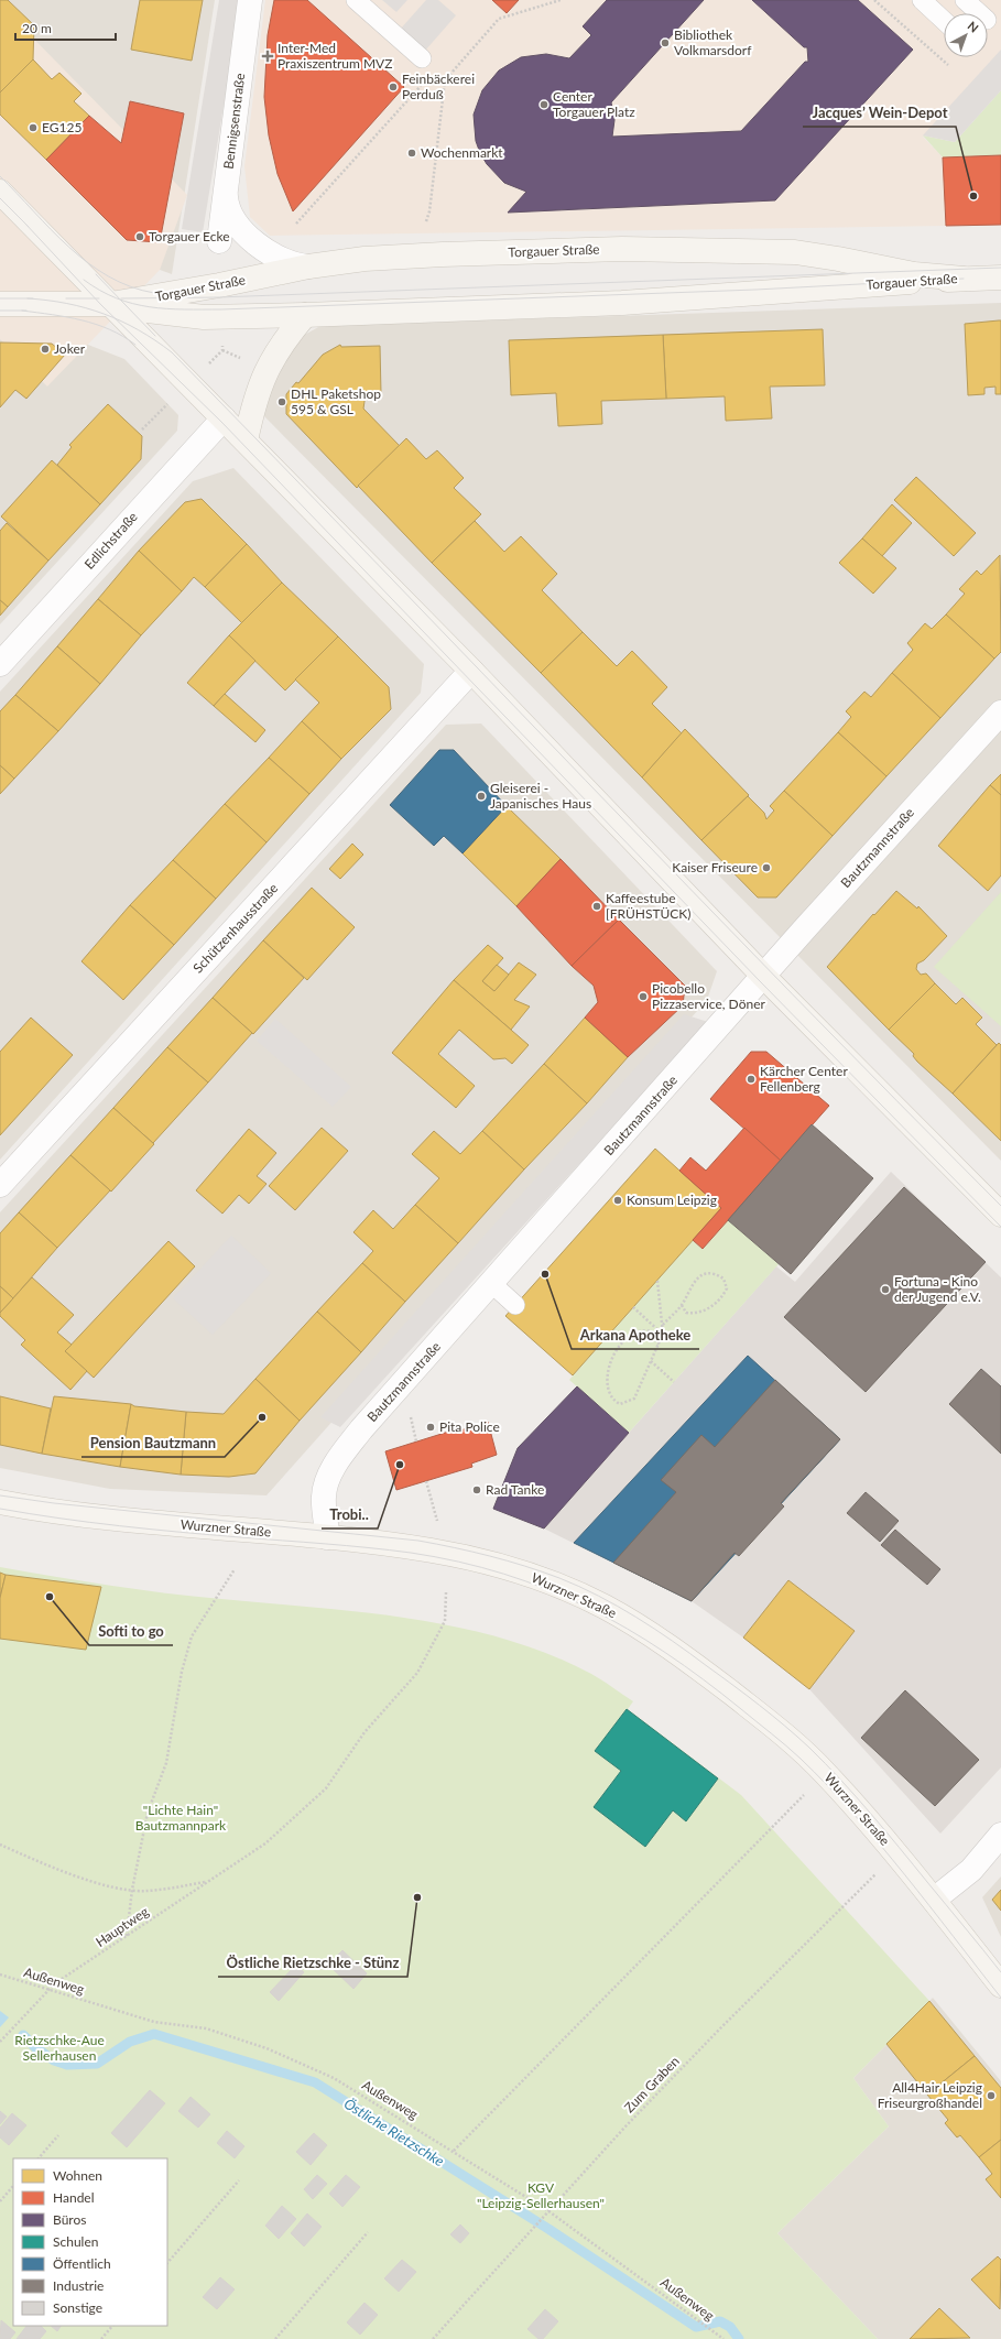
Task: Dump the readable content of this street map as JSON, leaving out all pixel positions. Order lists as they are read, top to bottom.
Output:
{
  "streets": {
    "main road": ["Torgauer Straße", "Wurzner Straße"],
    "street": [
      "Bennigsenstraße",
      "Edlichstraße",
      "Bautzmannstraße",
      "Schützenhausstraße"
    ],
    "path": ["Hauptweg", "Außenweg", "Zum Graben"]
  },
  "crossings": [
    ["Bautzmannstraße", "Wurzner Straße"],
    ["Wurzner Straße", "Zum Graben"],
    ["Hauptweg", "Außenweg"],
    ["Außenweg", "Zum Graben"]
  ],
  "water": ["Östliche Rietzschke"],
  "parks": ["\"Lichte Hain\" Bautzmannpark", "Rietzschke-Aue Sellerhausen", "KGV \"Leipzig-Sellerhausen\""],
  "places": {
    "other": [
      "Bibliothek Volkmarsdorf",
      "Feinbäckerei Perduß",
      "Center Torgauer Platz",
      "EG125",
      "Wochenmarkt",
      "Jacques’ Wein-Depot",
      "Torgauer Ecke",
      "Joker",
      "DHL Paketshop 595 & GSL",
      "Gleiserei - Japanisches Haus",
      "Kaiser Friseure",
      "Kaffeestube [FRÜHSTÜCK)",
      "Picobello Pizzaservice, Döner",
      "Kärcher Center Fellenberg",
      "Konsum Leipzig",
      "Arkana Apotheke",
      "Fortuna - Kino der Jugend e.V.",
      "Pension Bautzmann",
      "Pita Police",
      "Trobi..",
      "Rad Tanke",
      "Softi to go",
      "Östliche Rietzschke - Stünz",
      "All4Hair Leipzig Friseurgroßhandel"
    ],
    "health": ["Inter-Med Praxiszentrum MVZ"]
  },
  "legend": [
    "Wohnen",
    "Handel",
    "Büros",
    "Schulen",
    "Öffentlich",
    "Industrie",
    "Sonstige"
  ],
  "scale_bar": "20 m",
  "north": "top right"
}
